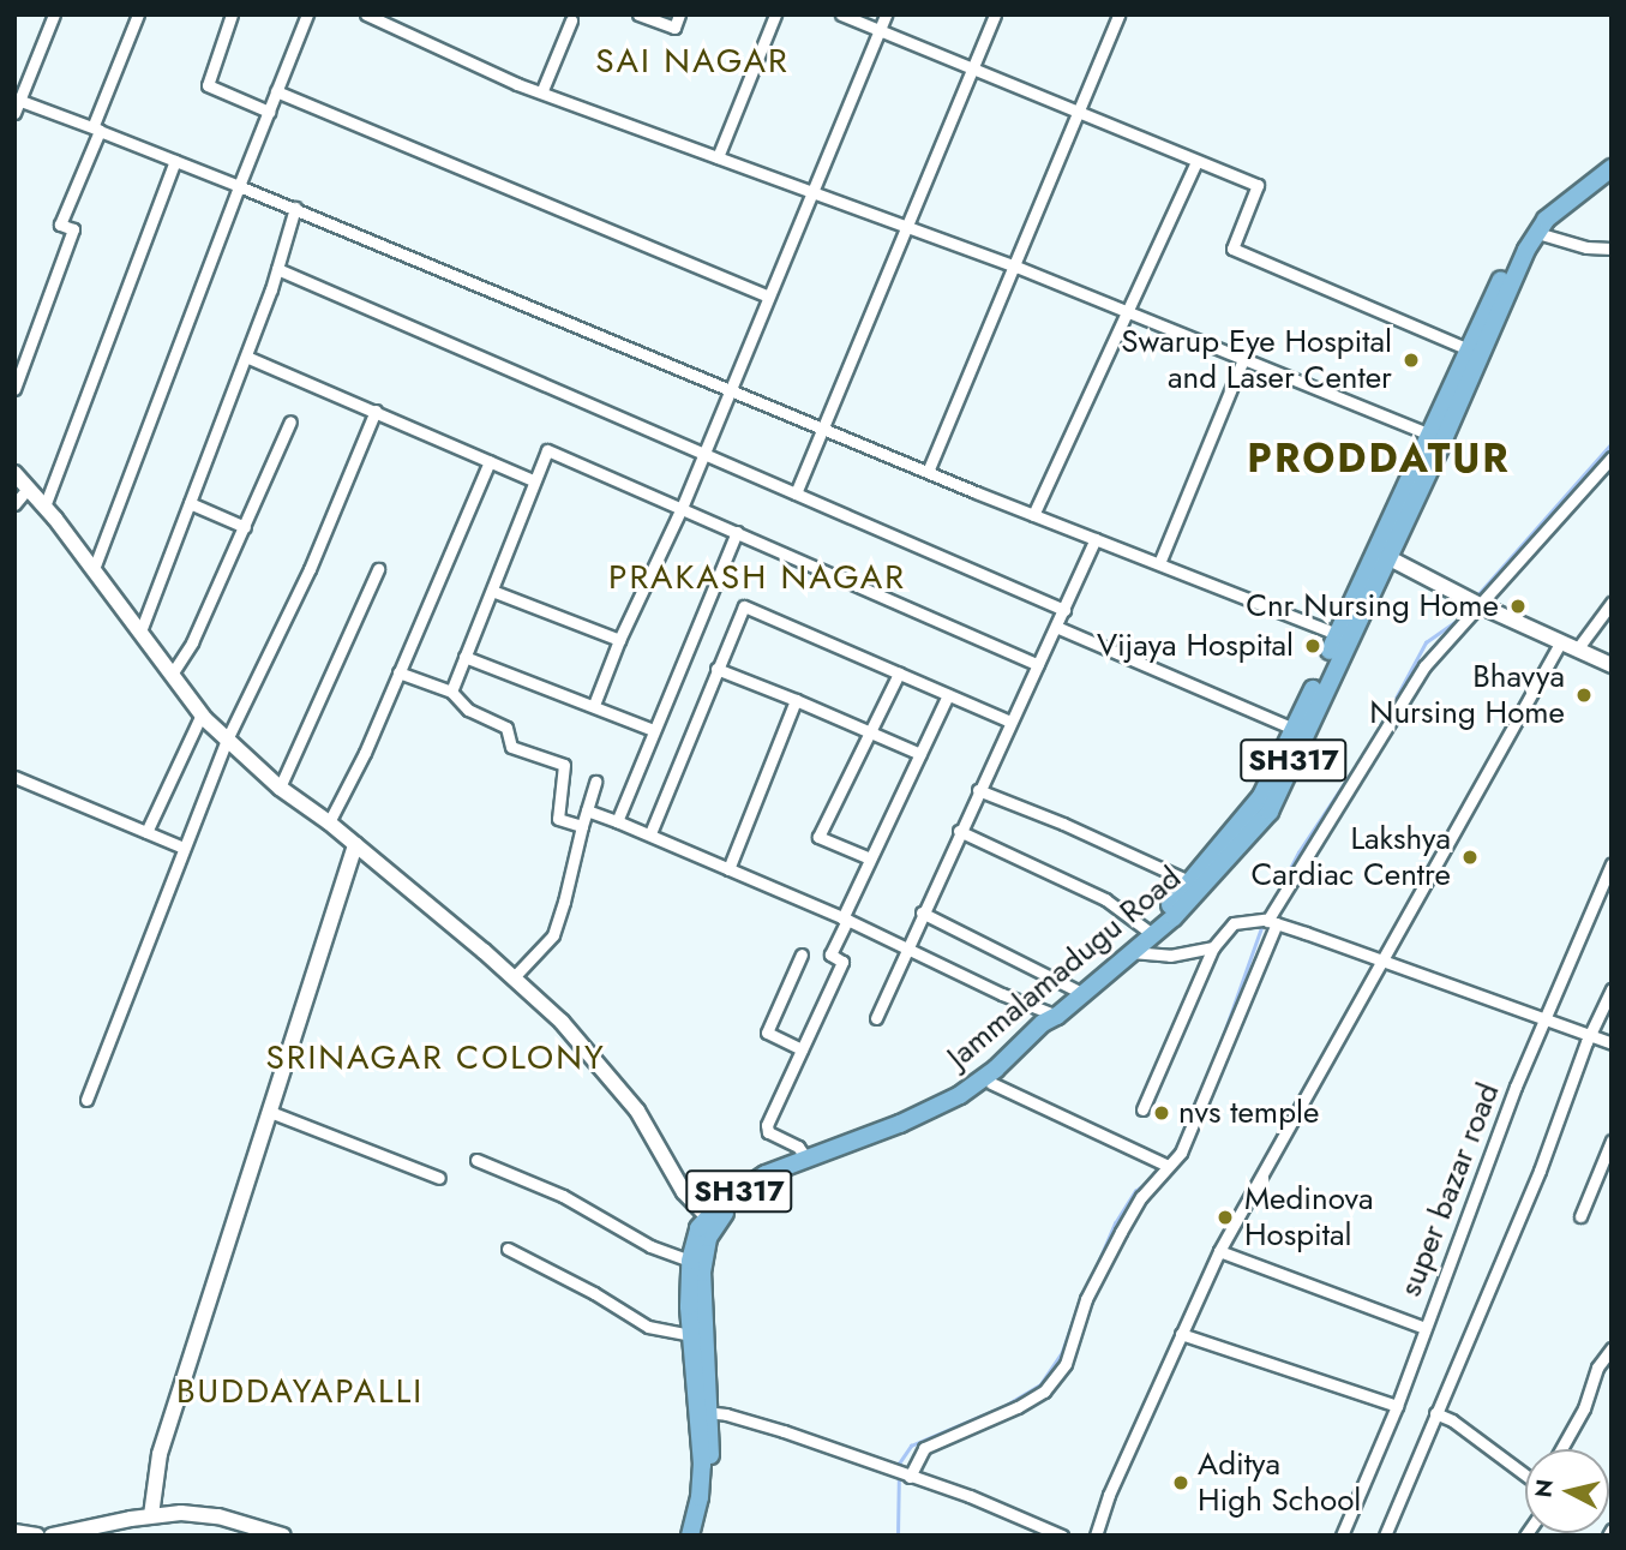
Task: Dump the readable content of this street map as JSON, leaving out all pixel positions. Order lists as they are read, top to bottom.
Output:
{
  "streets": {
    "main road": ["SH317", "Jammalamadugu Road"],
    "street": ["super bazar road"]
  },
  "crossings": [
    ["SH317", "Jammalamadugu Road"]
  ],
  "districts": [
    "SAI NAGAR",
    "PRODDATUR",
    "PRAKASH NAGAR",
    "SRINAGAR COLONY",
    "BUDDAYAPALLI"
  ],
  "places": [
    "Swarup Eye Hospital and Laser Center",
    "Cnr Nursing Home",
    "Vijaya Hospital",
    "Bhavya Nursing Home",
    "Lakshya Cardiac Centre",
    "nvs temple",
    "Medinova Hospital",
    "Aditya High School"
  ],
  "north": "left"
}
